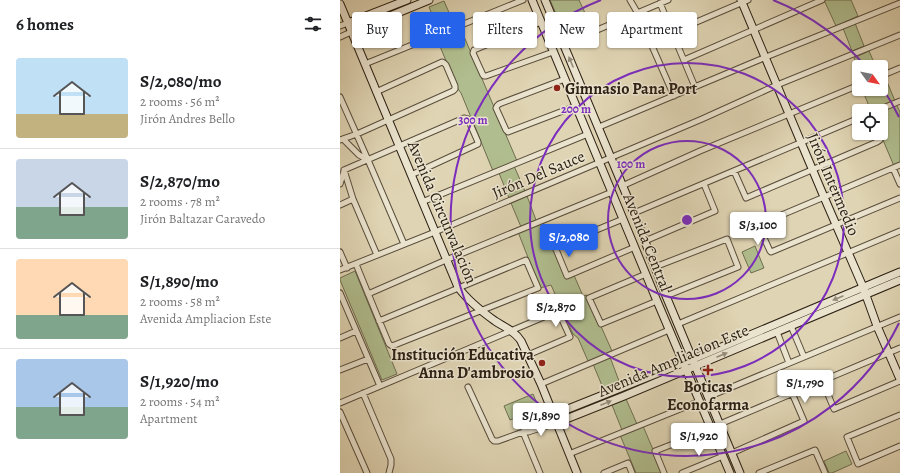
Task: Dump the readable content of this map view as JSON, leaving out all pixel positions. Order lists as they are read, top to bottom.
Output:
{
  "streets": {
    "main road": [
      "Jirón Intermedio",
      "Avenida Circunvalación",
      "Avenida Central",
      "Avenida Ampliacion Este"
    ],
    "street": ["Jirón Del Sauce"]
  },
  "crossings": [
    ["Jirón Del Sauce", "Jirón Intermedio"],
    ["Jirón Del Sauce", "Avenida Circunvalación"],
    ["Jirón Del Sauce", "Avenida Central"],
    ["Jirón Intermedio", "Avenida Ampliacion Este"],
    ["Avenida Circunvalación", "Avenida Ampliacion Este"],
    ["Avenida Central", "Avenida Ampliacion Este"]
  ],
  "places": {
    "other": ["Gimnasio Pana Port", "Institución Educativa Anna D'ambrosio"],
    "health": ["Boticas Econofarma"]
  },
  "north": "bottom right",
  "page": {
    "heading": "6 homes",
    "chip": [
      "Buy",
      "Rent",
      "Filters",
      "New",
      "Apartment"
    ],
    "list": [
      {
        "name": "S/2,080/mo",
        "note": "2 rooms · 56 m² · Jirón Andres Bello"
      },
      {
        "name": "S/2,870/mo",
        "note": "2 rooms · 78 m² · Jirón Baltazar Caravedo"
      },
      {
        "name": "S/1,890/mo",
        "note": "2 rooms · 58 m² · Avenida Ampliacion Este"
      },
      {
        "name": "S/1,920/mo",
        "note": "2 rooms · 54 m² · Apartment"
      }
    ],
    "price": [
      "S/3,100",
      "S/2,080",
      "S/2,870",
      "S/1,790",
      "S/1,890",
      "S/1,920"
    ]
  },
  "rings": ["200 m", "300 m", "100 m"]
}
